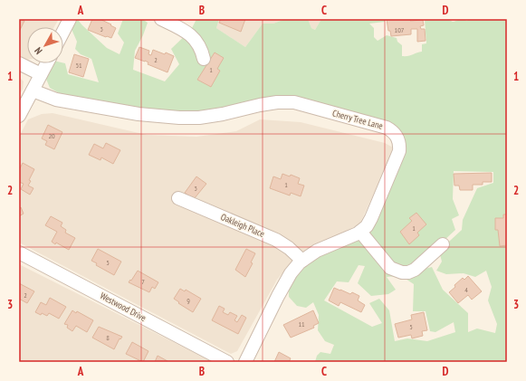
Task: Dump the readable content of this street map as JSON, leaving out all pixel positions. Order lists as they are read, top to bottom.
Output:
{
  "streets": {
    "street": ["Cherry Tree Lane", "Oakleigh Place", "Westwood Drive"]
  },
  "crossings": [
    ["Cherry Tree Lane", "Oakleigh Place"]
  ],
  "house_numbers": [
    "3",
    "107",
    "2",
    "51",
    "1",
    "20",
    "1",
    "3",
    "1",
    "5",
    "7",
    "4",
    "2",
    "9",
    "11",
    "5",
    "8"
  ],
  "north": "bottom left",
  "grid": {
    "columns": [
      "A",
      "B",
      "C",
      "D"
    ],
    "rows": ["1", "2", "3"]
  }
}
